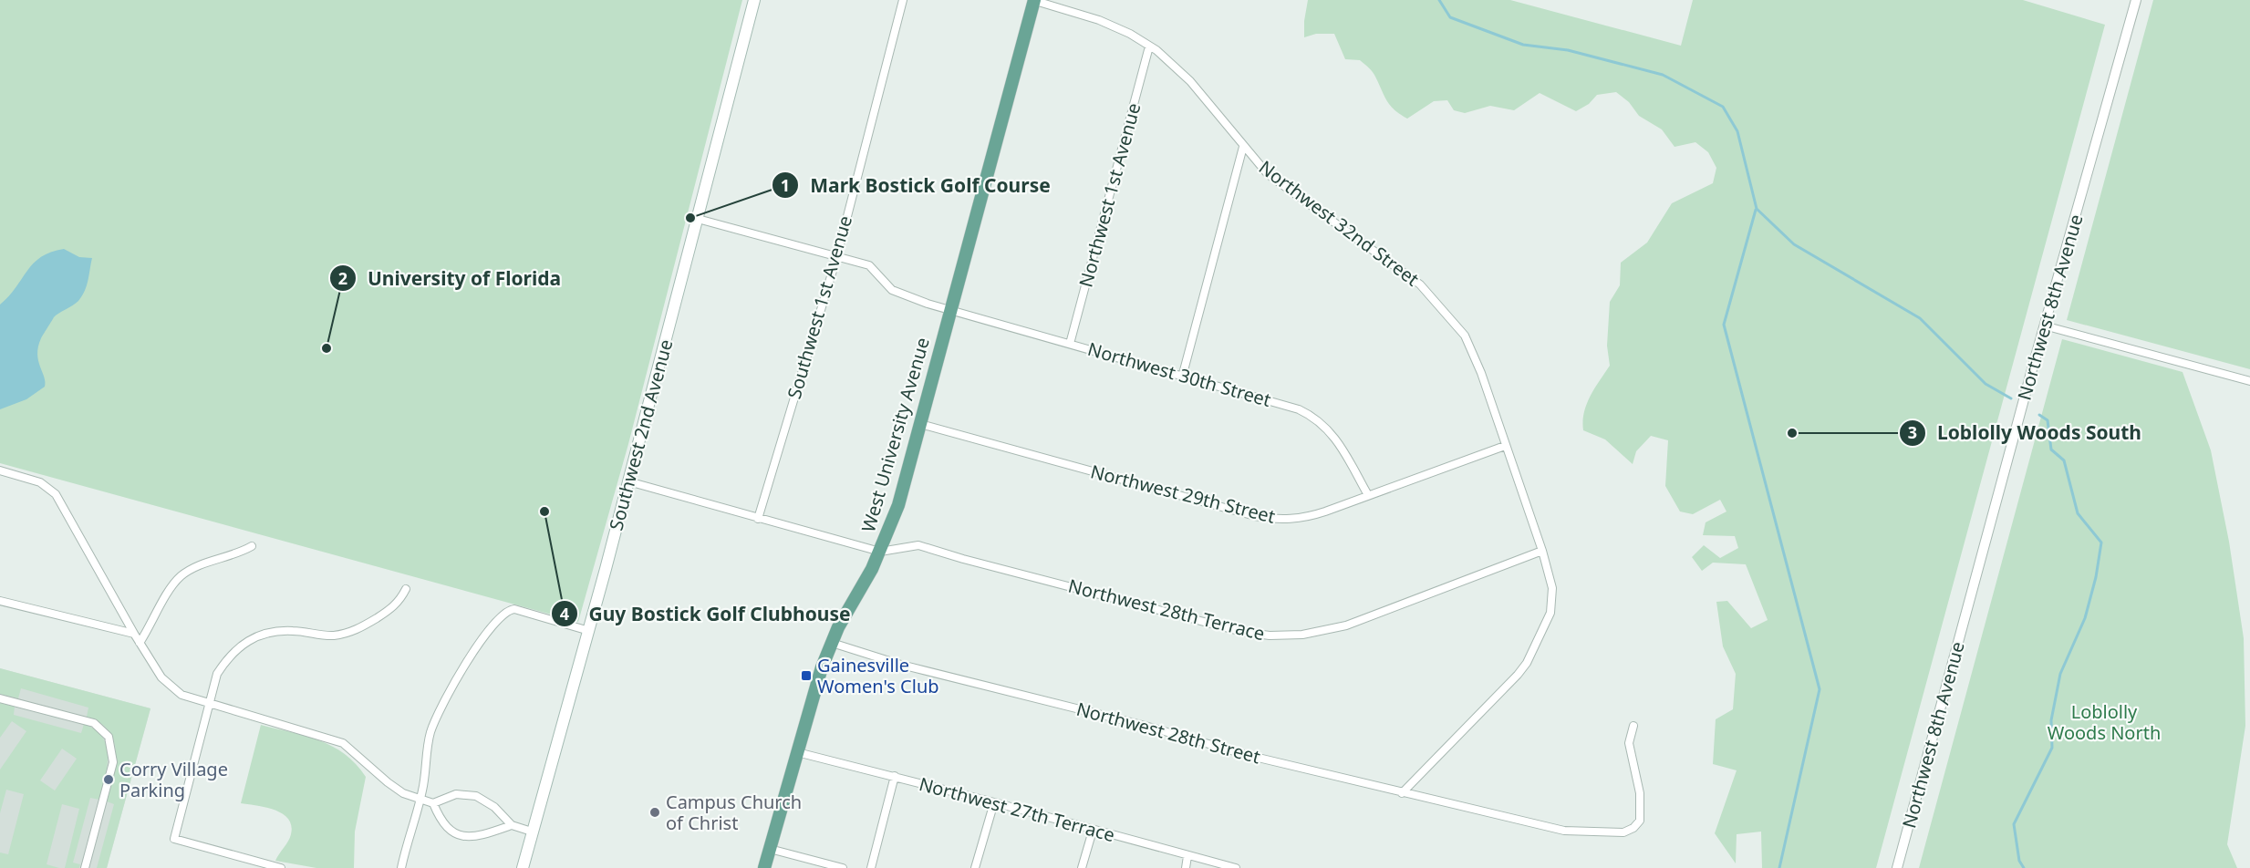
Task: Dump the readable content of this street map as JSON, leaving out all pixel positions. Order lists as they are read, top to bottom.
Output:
{
  "streets": {
    "main road": ["Southwest 2nd Avenue", "West University Avenue"],
    "street": [
      "Northwest 1st Avenue",
      "Northwest 32nd Street",
      "Southwest 1st Avenue",
      "Northwest 8th Avenue",
      "Northwest 30th Street",
      "Northwest 29th Street",
      "Northwest 28th Terrace",
      "Northwest 28th Street",
      "Northwest 27th Terrace"
    ]
  },
  "crossings": [
    ["Northwest 1st Avenue", "Northwest 32nd Street"],
    ["Northwest 1st Avenue", "Northwest 30th Street"],
    ["Northwest 32nd Street", "West University Avenue"],
    ["Northwest 32nd Street", "Northwest 29th Street"],
    ["Northwest 32nd Street", "Northwest 28th Terrace"],
    ["Northwest 32nd Street", "Northwest 28th Street"],
    ["Southwest 1st Avenue", "Northwest 30th Street"],
    ["Northwest 30th Street", "Southwest 2nd Avenue"],
    ["Northwest 30th Street", "West University Avenue"],
    ["Northwest 30th Street", "Northwest 29th Street"],
    ["West University Avenue", "Northwest 29th Street"],
    ["West University Avenue", "Northwest 28th Terrace"],
    ["West University Avenue", "Northwest 28th Street"],
    ["West University Avenue", "Northwest 27th Terrace"]
  ],
  "parks": ["Loblolly Woods North"],
  "places": {
    "other": [
      "Mark Bostick Golf Course",
      "University of Florida",
      "Loblolly Woods South",
      "Guy Bostick Golf Clubhouse",
      "Corry Village Parking",
      "Campus Church of Christ"
    ],
    "transit": ["Gainesville Women's Club"]
  }
}
